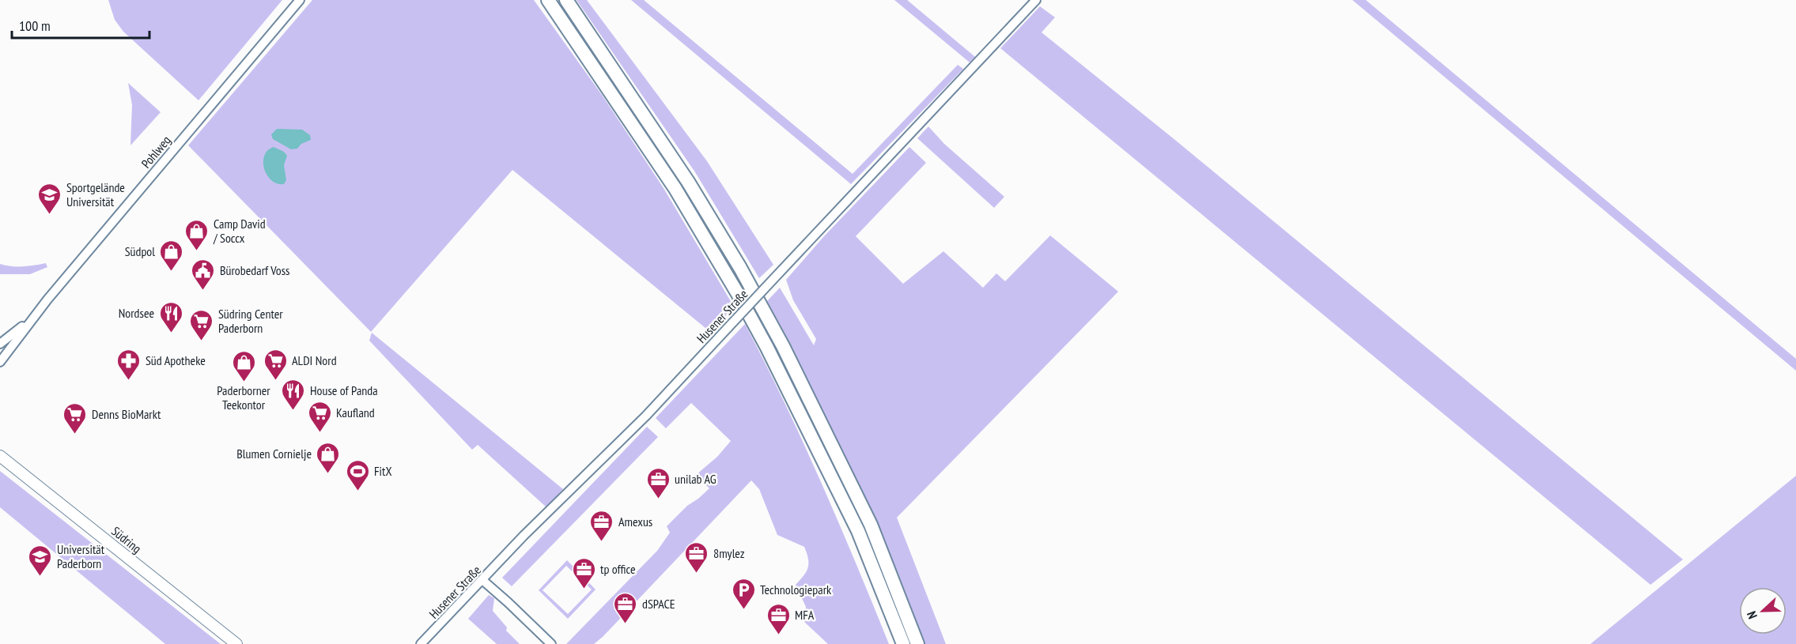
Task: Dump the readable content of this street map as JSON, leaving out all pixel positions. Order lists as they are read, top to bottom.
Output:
{
  "streets": {
    "main road": ["Südring"],
    "street": ["Pohlweg", "Husener Straße"]
  },
  "places": {
    "school or university": ["Sportgelände Universität", "Universität Paderborn"],
    "shop": [
      "Camp David / Soccx",
      "Südpol",
      "Paderborner Teekontor",
      "Blumen Cornielje"
    ],
    "public building": ["Bürobedarf Voss"],
    "restaurant": ["Nordsee", "House of Panda"],
    "supermarket": [
      "Südring Center Paderborn",
      "ALDI Nord",
      "Kaufland",
      "Denns BioMarkt"
    ],
    "pharmacy": ["Süd Apotheke"],
    "sports": ["FitX"],
    "office": [
      "unilab AG",
      "Amexus",
      "8mylez",
      "tp office",
      "dSPACE",
      "MFA"
    ],
    "parking": ["Technologiepark"]
  },
  "scale_bar": "100 m",
  "north": "left"
}
